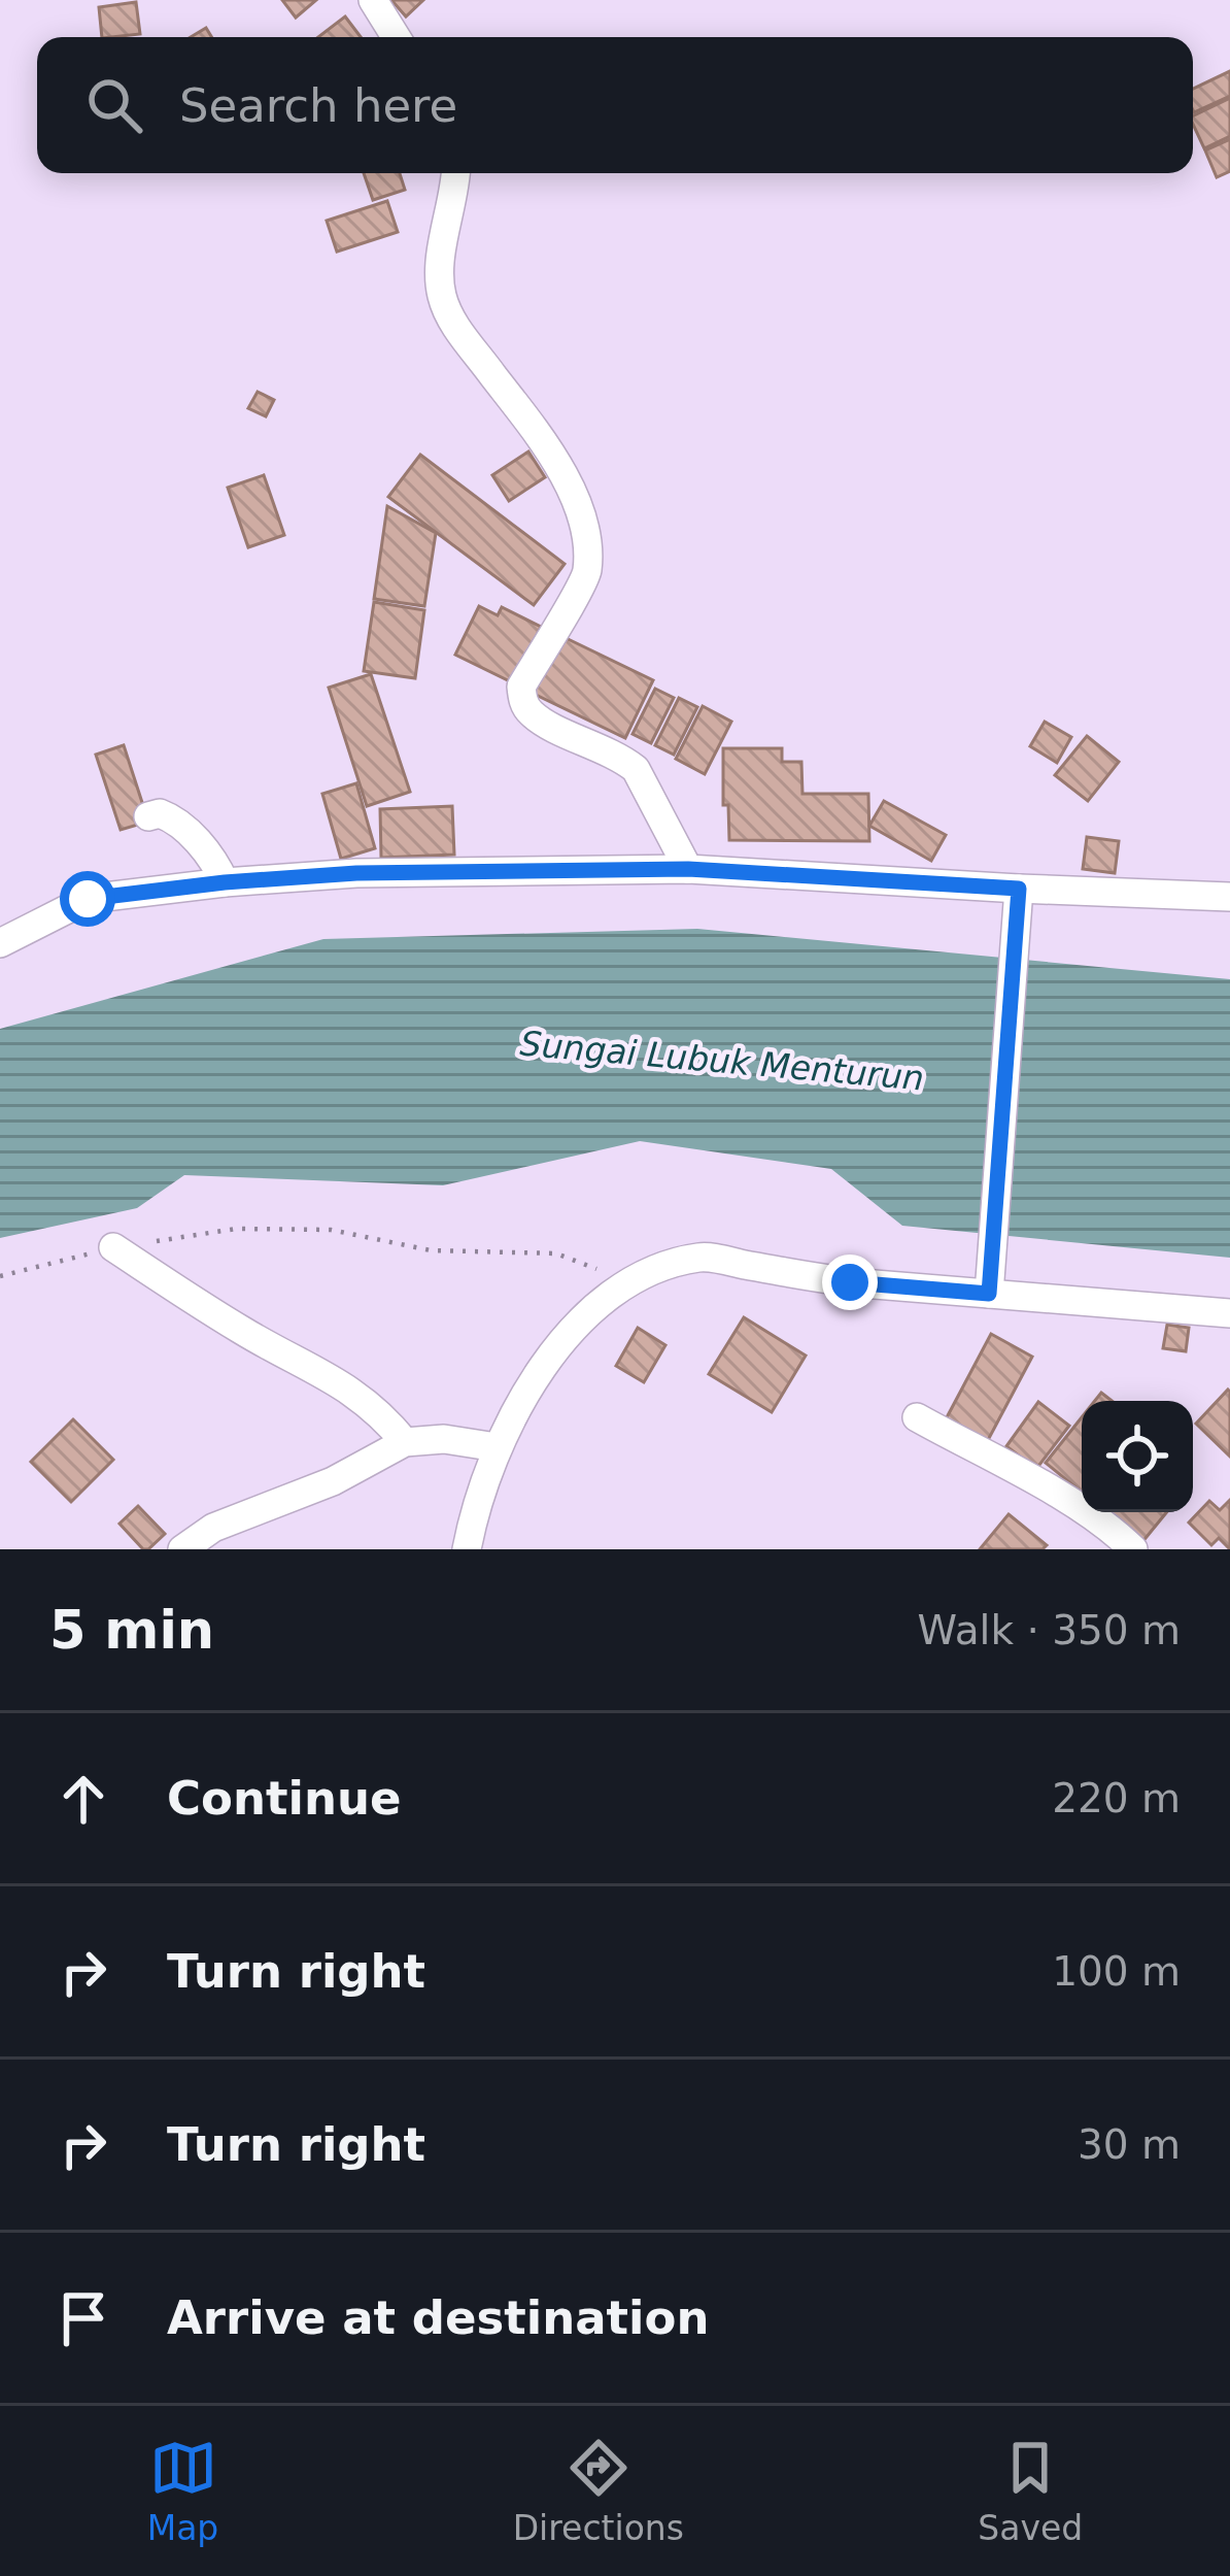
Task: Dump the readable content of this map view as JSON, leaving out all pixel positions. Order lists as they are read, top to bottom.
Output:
{
  "water": ["Sungai Lubuk Menturun"],
  "page": {
    "search": "Search here",
    "heading": ["5 min", "Walk · 350 m"],
    "list": [
      ["Continue", "220 m"],
      ["Turn right", "100 m"],
      ["Turn right", "30 m"],
      "Arrive at destination"
    ],
    "nav": ["Map", "Directions", "Saved"]
  }
}
